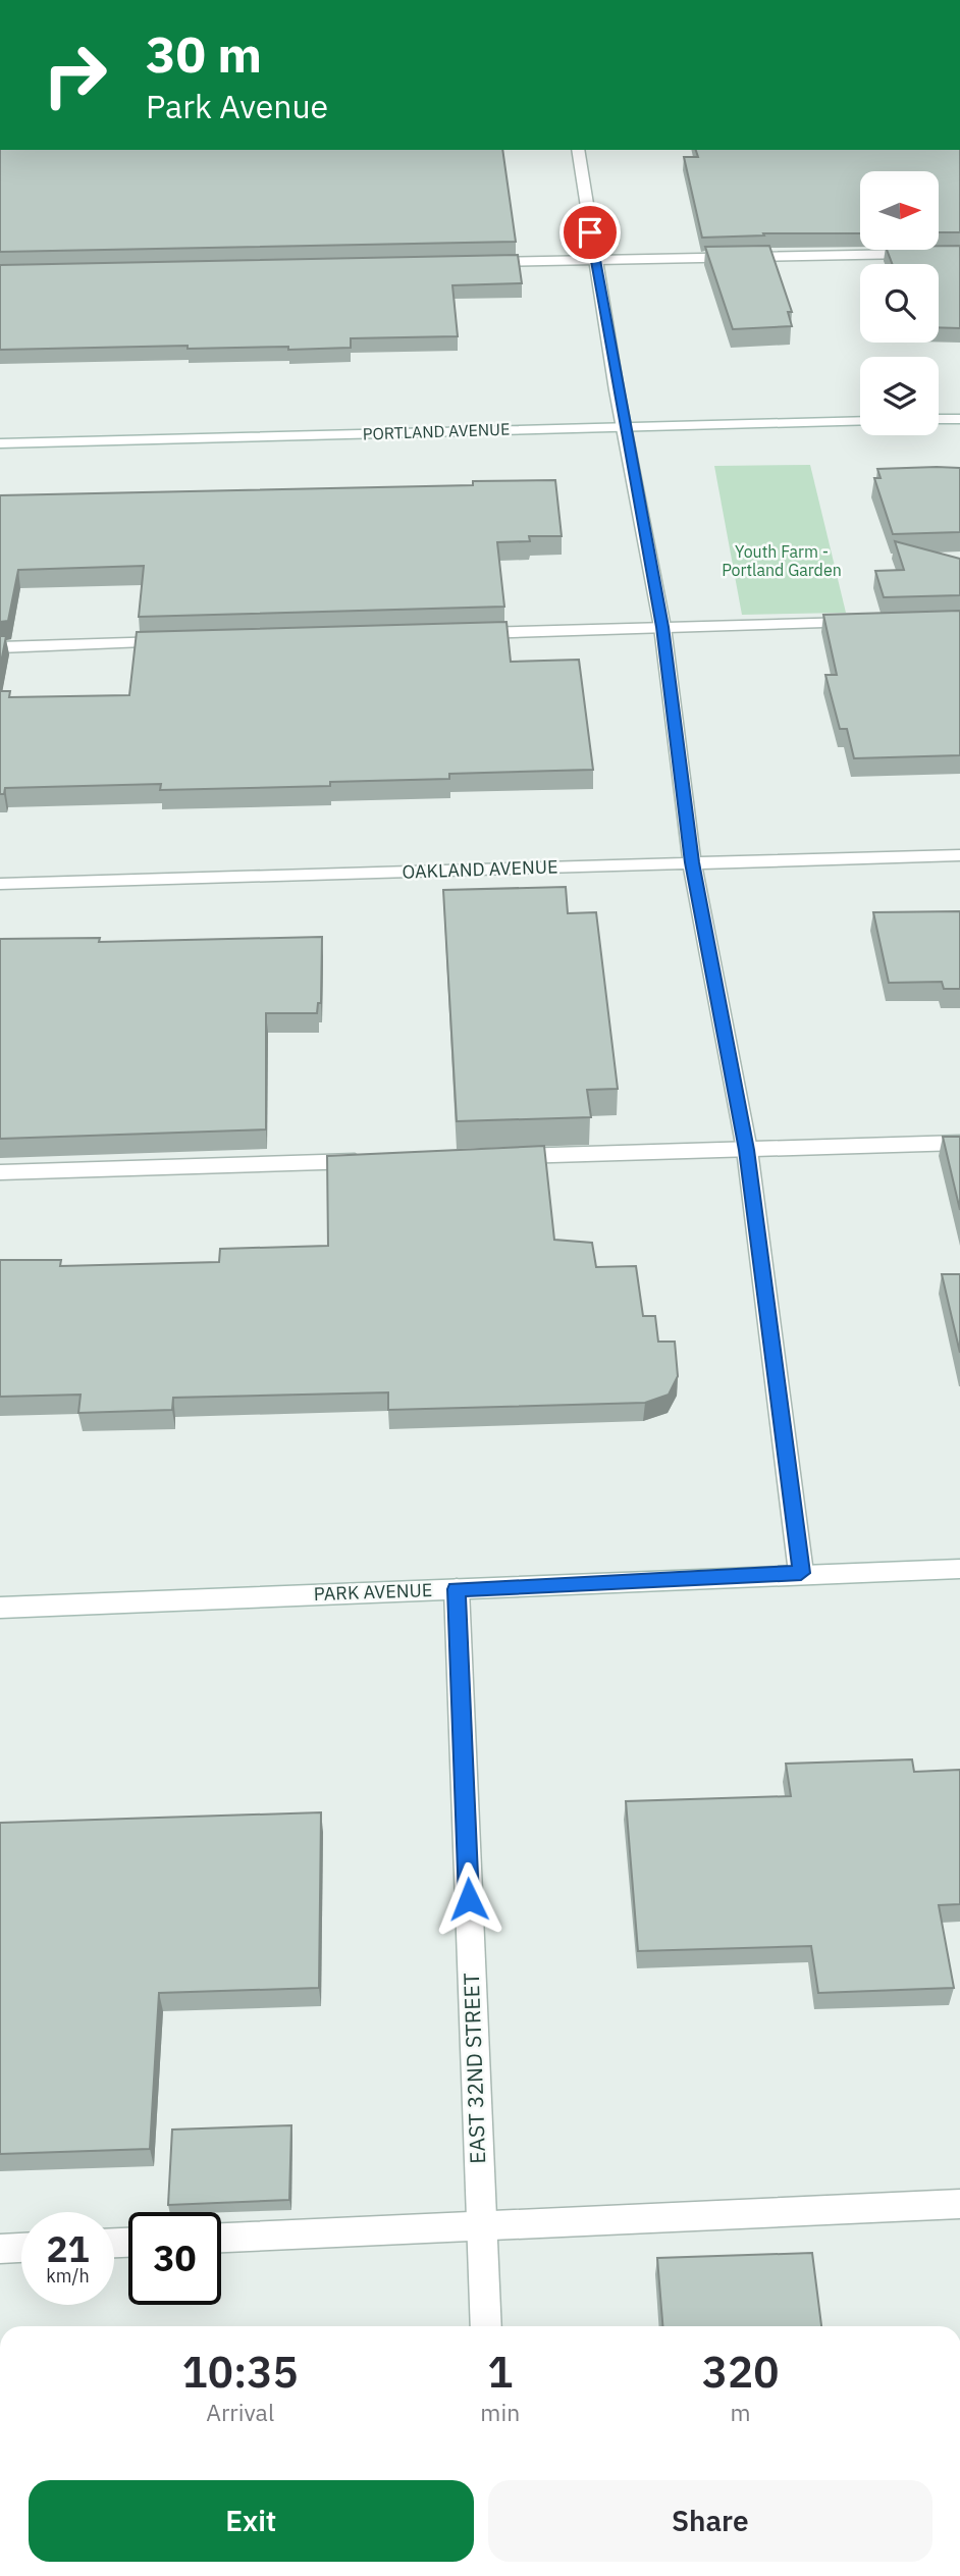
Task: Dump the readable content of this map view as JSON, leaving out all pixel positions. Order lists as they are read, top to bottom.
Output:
{
  "streets": {
    "street": [
      "PORTLAND AVENUE",
      "OAKLAND AVENUE",
      "PARK AVENUE",
      "EAST 32ND STREET"
    ]
  },
  "crossings": [
    ["PARK AVENUE", "EAST 32ND STREET"]
  ],
  "parks": ["Youth Farm - Portland Garden"],
  "north": "right",
  "page": {
    "turn": ["30 m", "Park Avenue"],
    "speed": "21 km/h",
    "limit": "30",
    "eta": [
      "10:35",
      "Arrival",
      "1",
      "min",
      "320",
      "m"
    ],
    "buttons": ["Exit", "Share"]
  }
}
